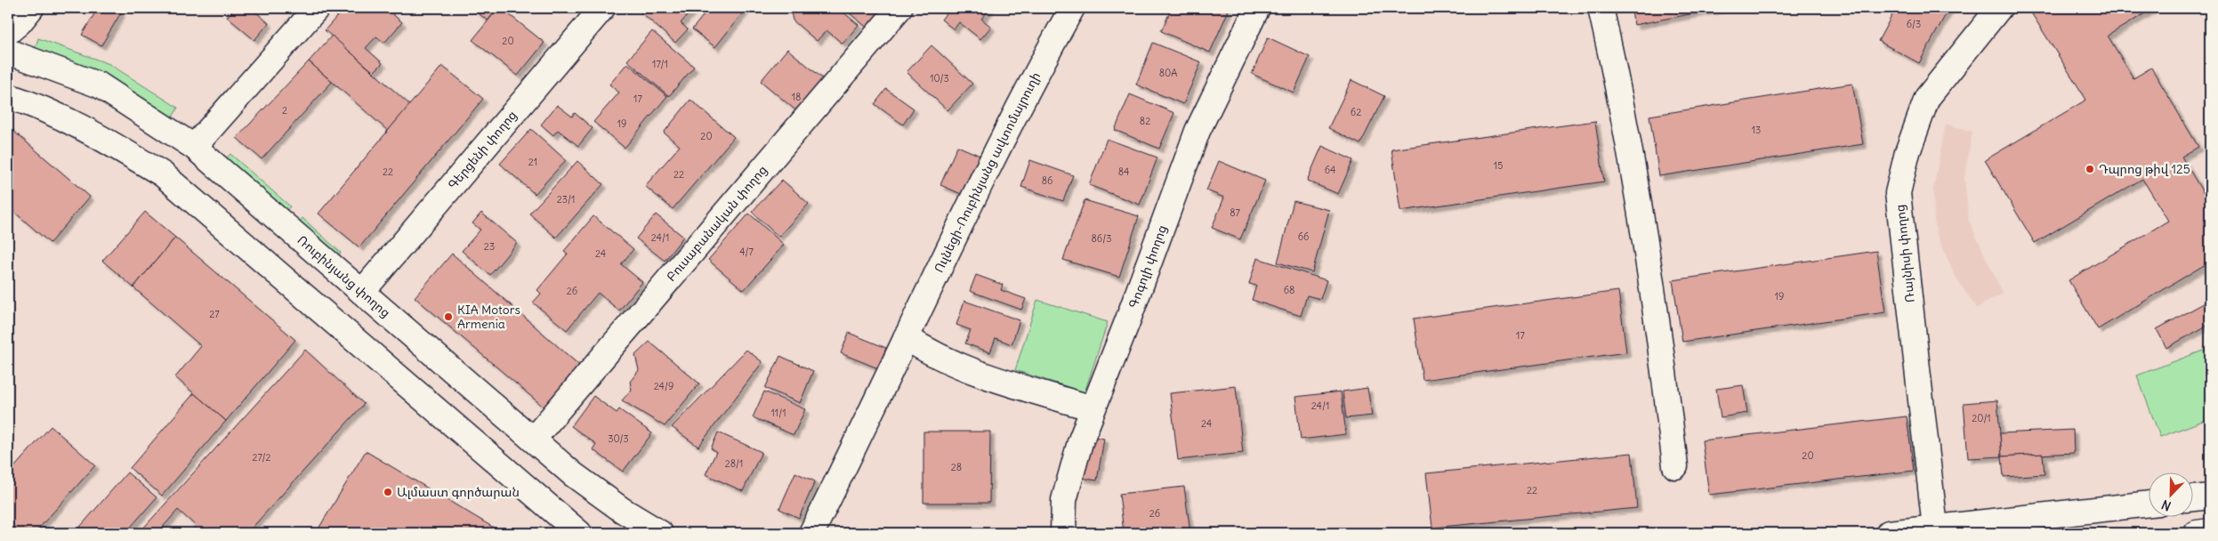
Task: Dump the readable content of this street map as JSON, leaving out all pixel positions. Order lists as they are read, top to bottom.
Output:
{
  "streets": {
    "street": [
      "Գերցենի փողոց",
      "Ուլնեցի-Ռուբինյանց ավտոմայրուղի",
      "Բուսաբանական փողոց",
      "Ռայնիսի փողոց",
      "Գոգոլի փողոց",
      "Ռուբինյանց փողոց"
    ]
  },
  "crossings": [
    ["Գերցենի փողոց", "Ռուբինյանց փողոց"],
    ["Բուսաբանական փողոց", "Ռուբինյանց փողոց"]
  ],
  "places": ["Դպրոց թիվ 125", "KIA Motors Armenia", "Ալմաստ գործարան"],
  "house_numbers": [
    "6/3",
    "20",
    "17/1",
    "80A",
    "10/3",
    "18",
    "17",
    "2",
    "62",
    "82",
    "19",
    "13",
    "20",
    "21",
    "15",
    "64",
    "22",
    "84",
    "22",
    "86",
    "23/1",
    "87",
    "66",
    "24/1",
    "86/3",
    "23",
    "4/7",
    "24",
    "68",
    "26",
    "19",
    "27",
    "17",
    "24/9",
    "24/1",
    "11/1",
    "20/1",
    "24",
    "30/3",
    "20",
    "27/2",
    "28/1",
    "28",
    "22",
    "26"
  ],
  "north": "bottom left"
}
